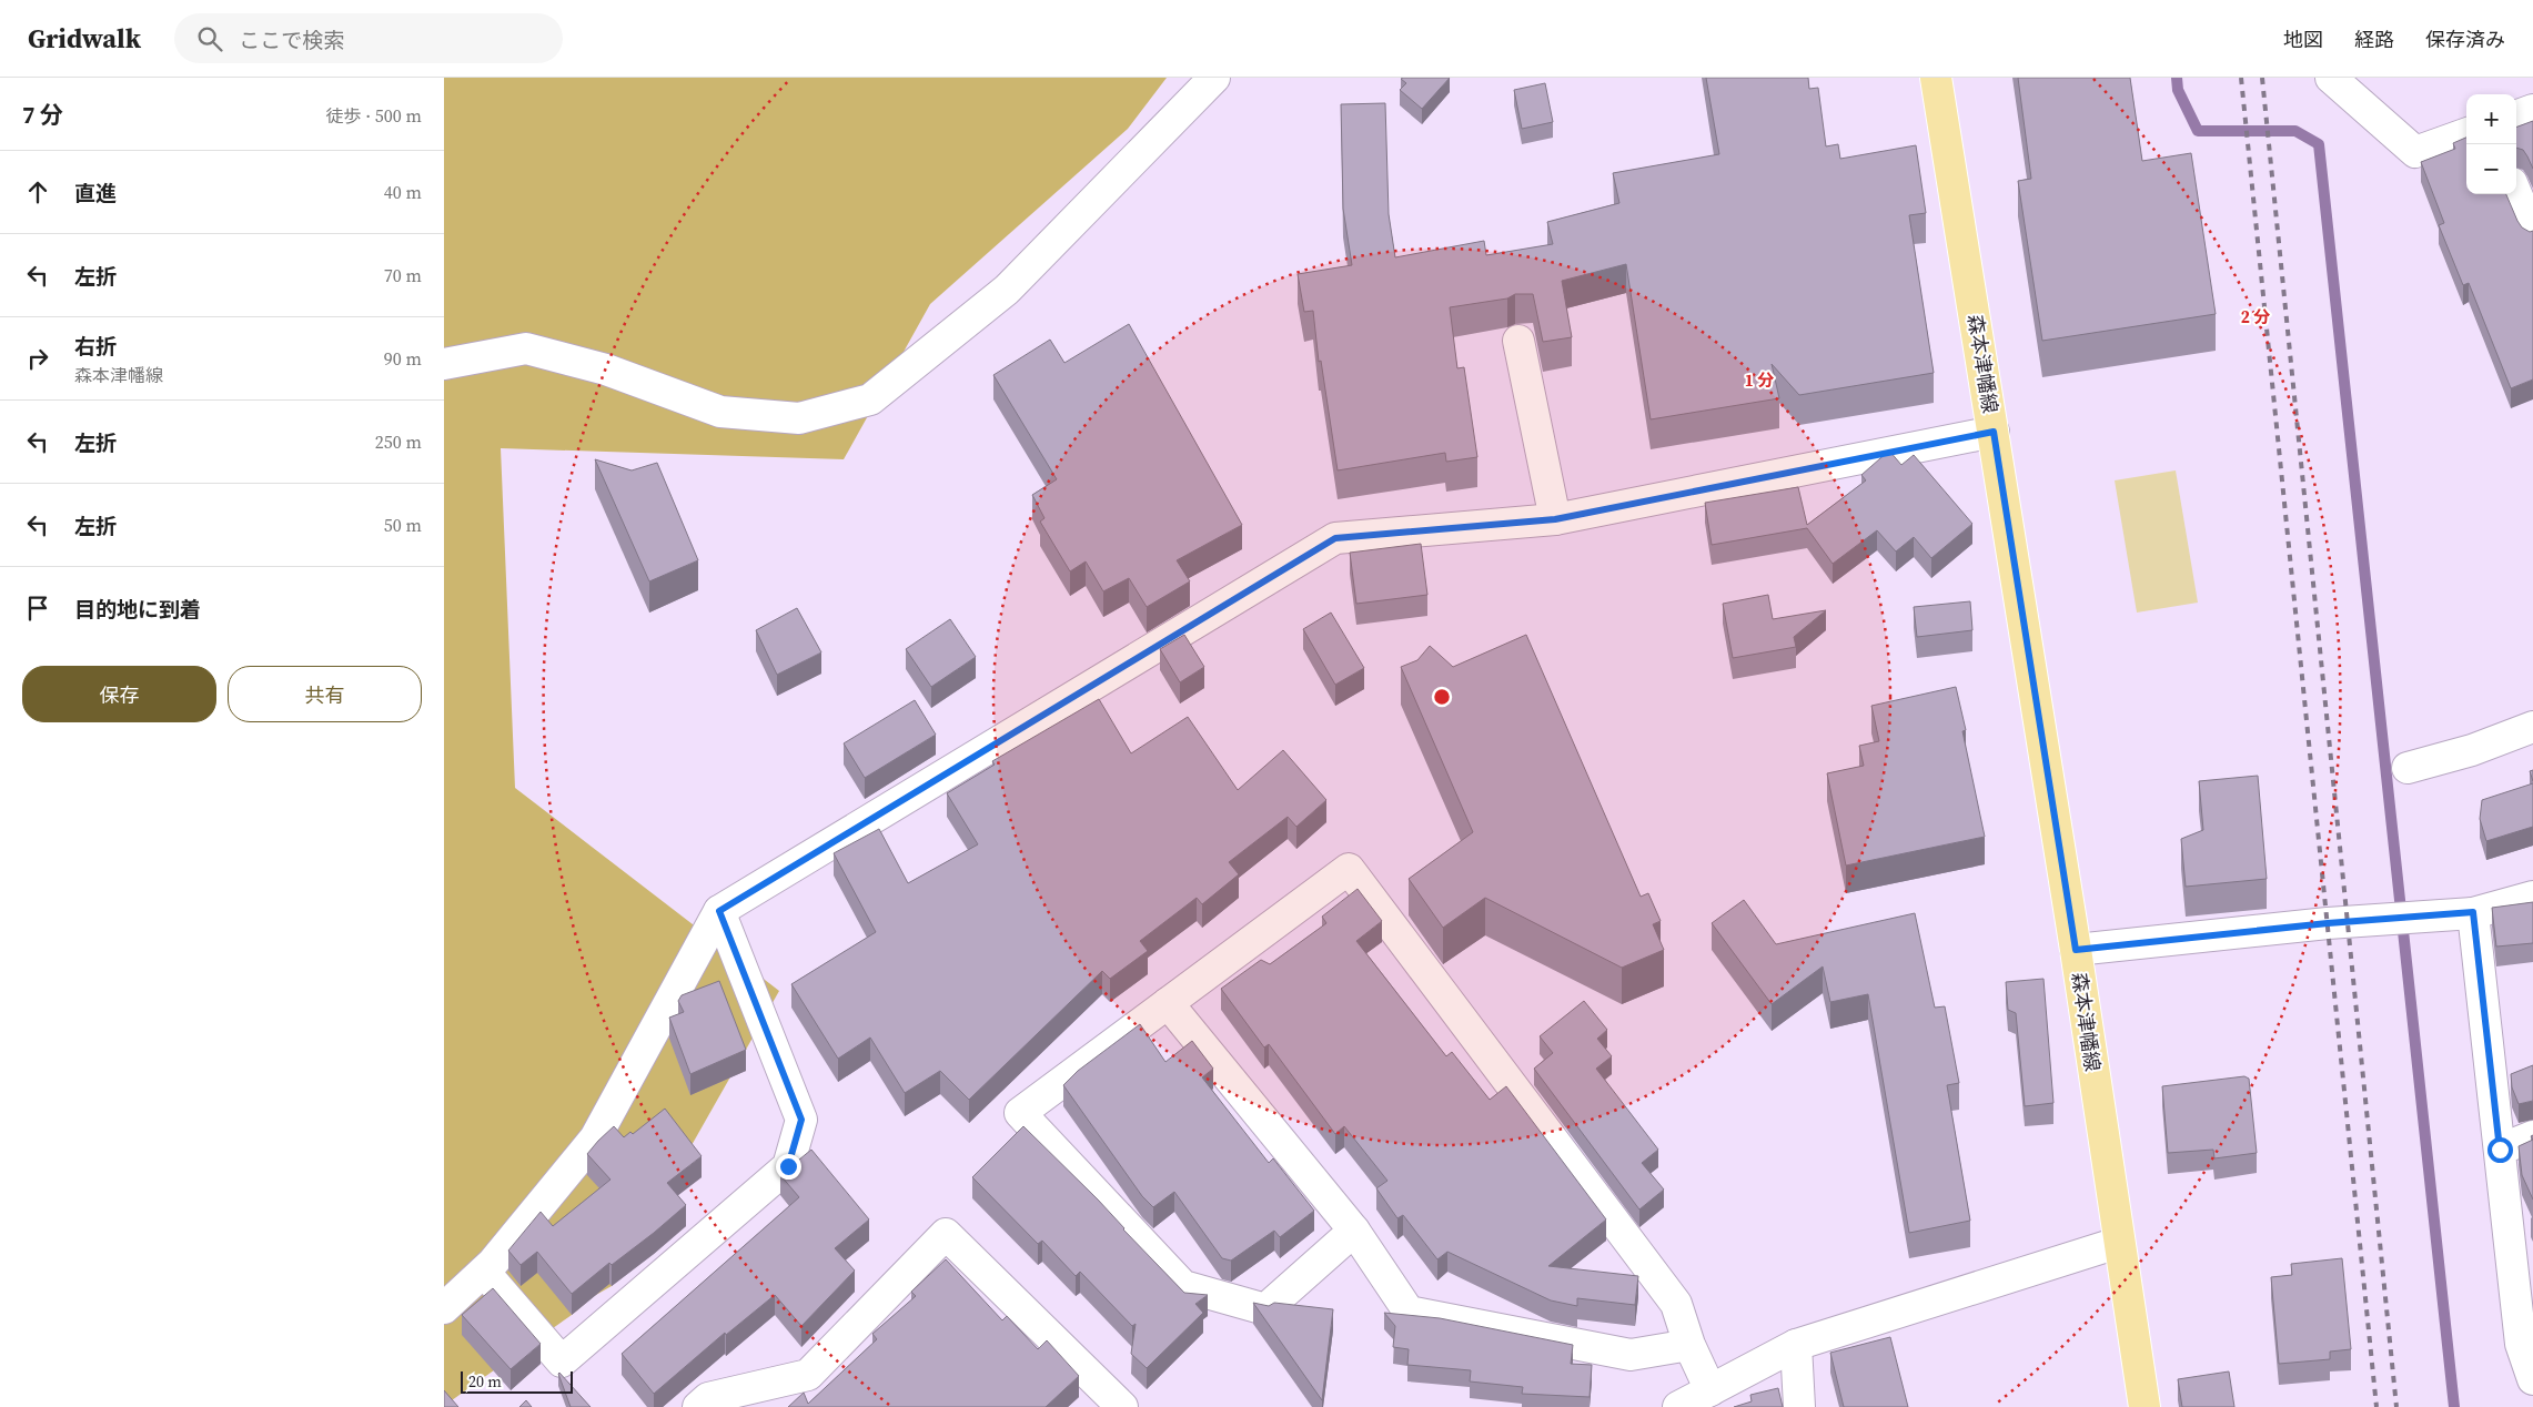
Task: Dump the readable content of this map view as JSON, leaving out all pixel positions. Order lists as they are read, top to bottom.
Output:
{
  "streets": {
    "main road": ["森本津幡線"]
  },
  "scale_bar": "20 m",
  "page": {
    "header": "Gridwalk",
    "search": "ここで検索",
    "nav": ["地図", "経路", "保存済み"],
    "heading": ["7 分", "徒歩 · 500 m"],
    "map_buttons": ["+", "−"],
    "list": [
      ["直進", "40 m"],
      ["左折", "70 m"],
      ["右折", "森本津幡線", "90 m"],
      ["左折", "250 m"],
      ["左折", "50 m"],
      "目的地に到着"
    ],
    "buttons": ["保存", "共有"],
    "scale": "20 m"
  },
  "rings": ["2 分", "1 分"]
}
